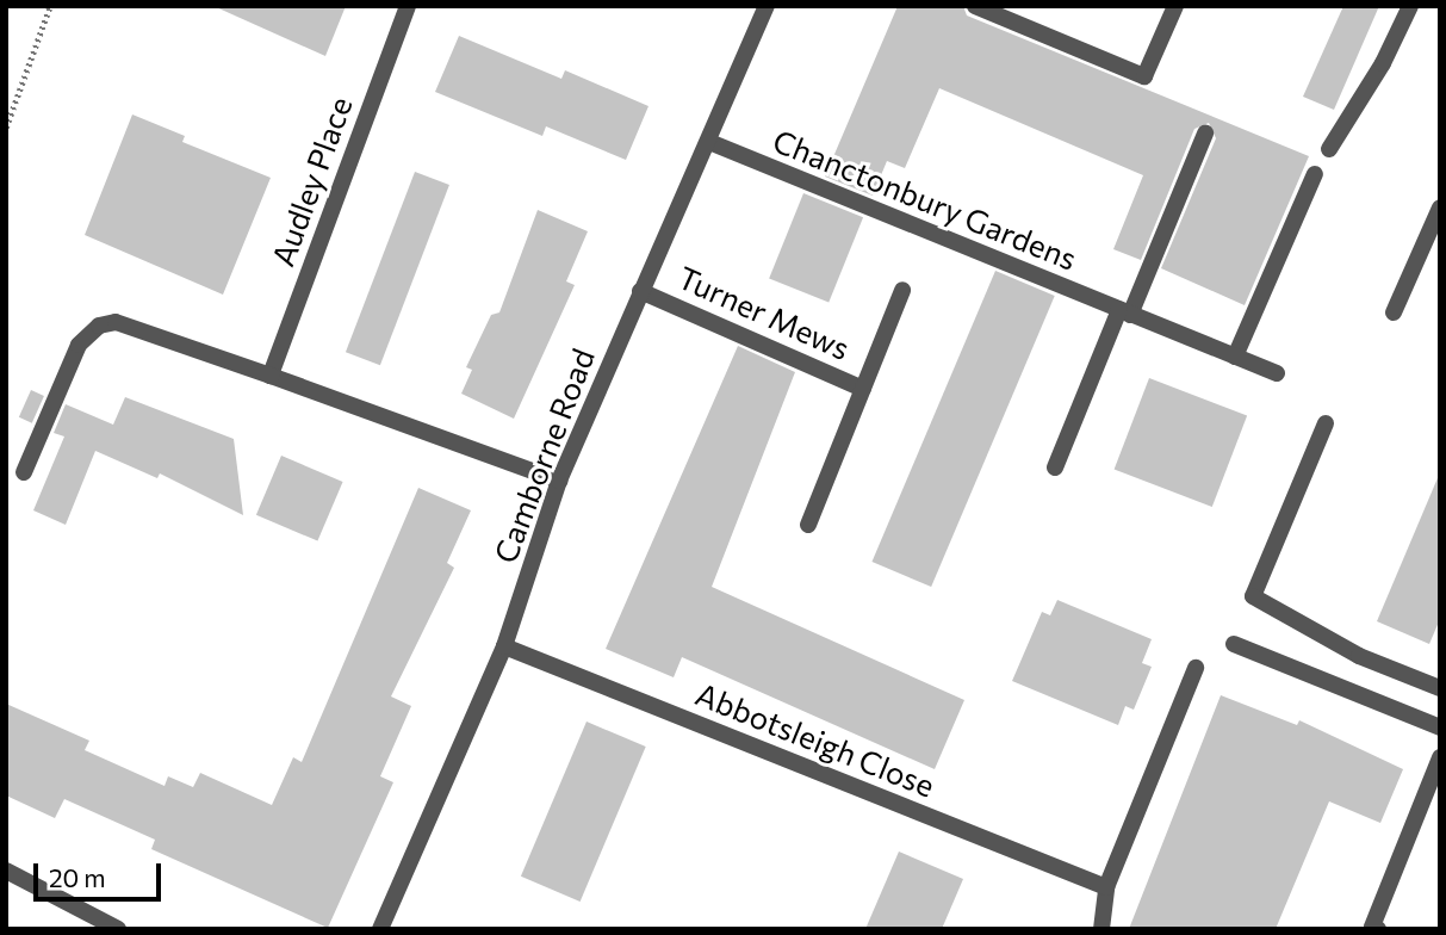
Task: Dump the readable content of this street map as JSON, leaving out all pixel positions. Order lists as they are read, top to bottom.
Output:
{
  "streets": {
    "street": [
      "Audley Place",
      "Chanctonbury Gardens",
      "Turner Mews",
      "Camborne Road",
      "Abbotsleigh Close"
    ]
  },
  "crossings": [
    ["Chanctonbury Gardens", "Camborne Road"],
    ["Turner Mews", "Camborne Road"],
    ["Camborne Road", "Abbotsleigh Close"]
  ],
  "scale_bar": "20 m"
}
